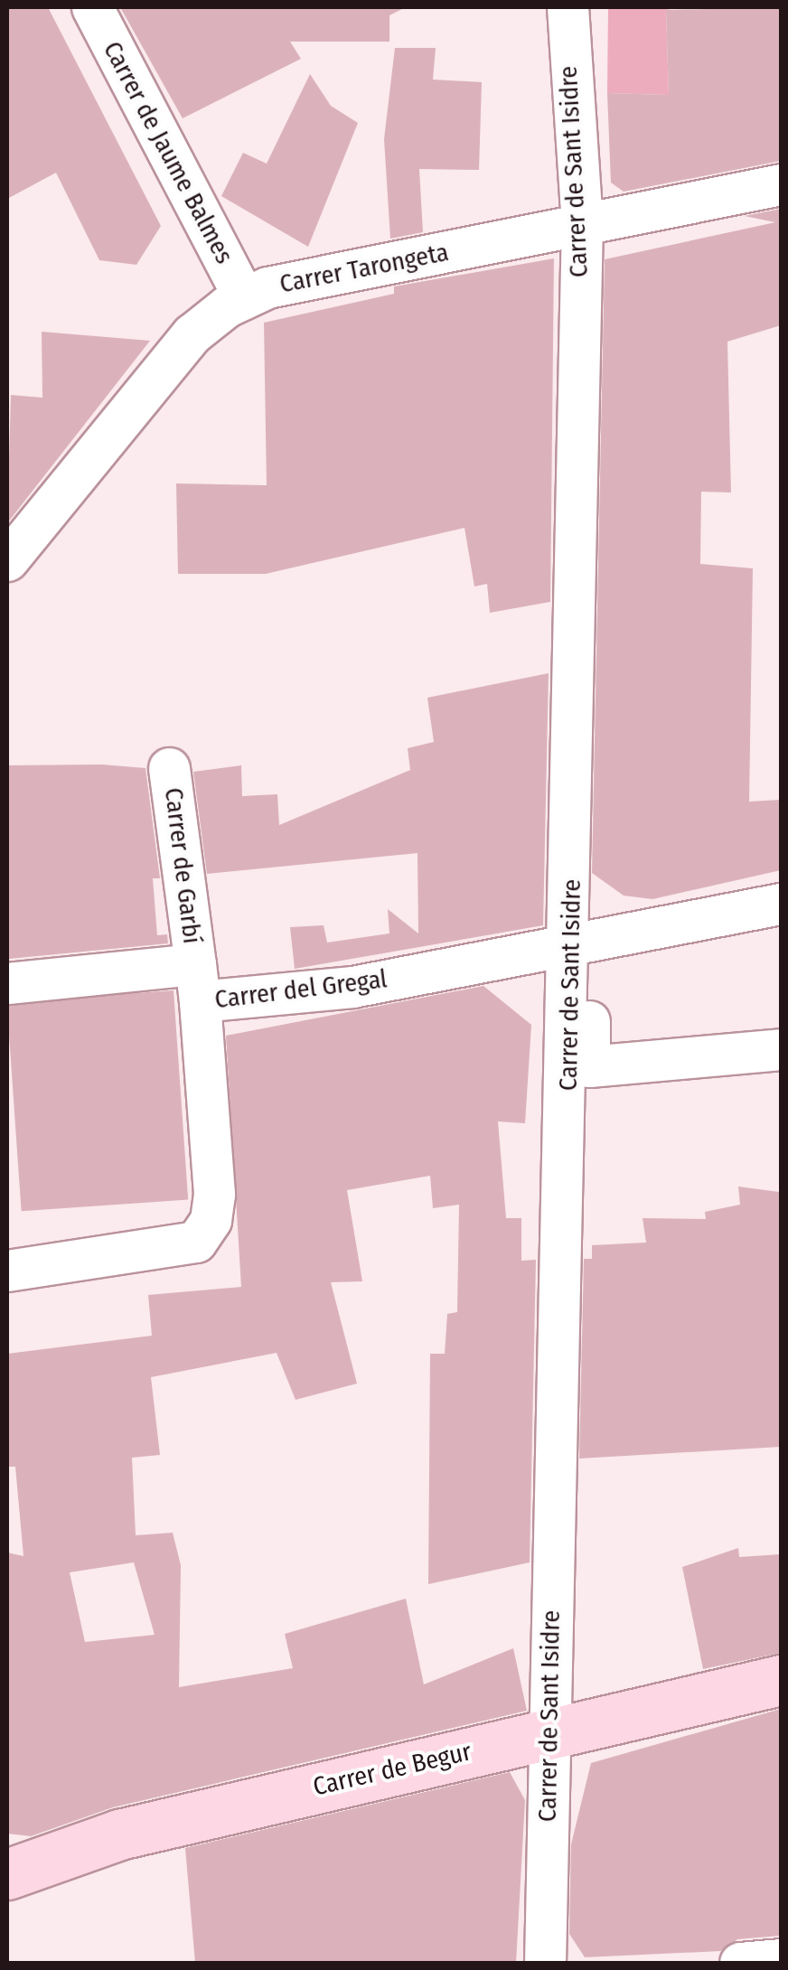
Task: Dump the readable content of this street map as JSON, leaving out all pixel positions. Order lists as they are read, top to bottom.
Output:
{
  "streets": {
    "street": [
      "Carrer de Jaume Balmes",
      "Carrer de Sant Isidre",
      "Carrer Tarongeta",
      "Carrer de Garbí",
      "Carrer del Gregal",
      "Carrer de Begur"
    ]
  },
  "crossings": [
    ["Carrer de Jaume Balmes", "Carrer Tarongeta"],
    ["Carrer de Sant Isidre", "Carrer Tarongeta"],
    ["Carrer de Sant Isidre", "Carrer del Gregal"],
    ["Carrer de Sant Isidre", "Carrer de Begur"],
    ["Carrer de Garbí", "Carrer del Gregal"]
  ]
}
